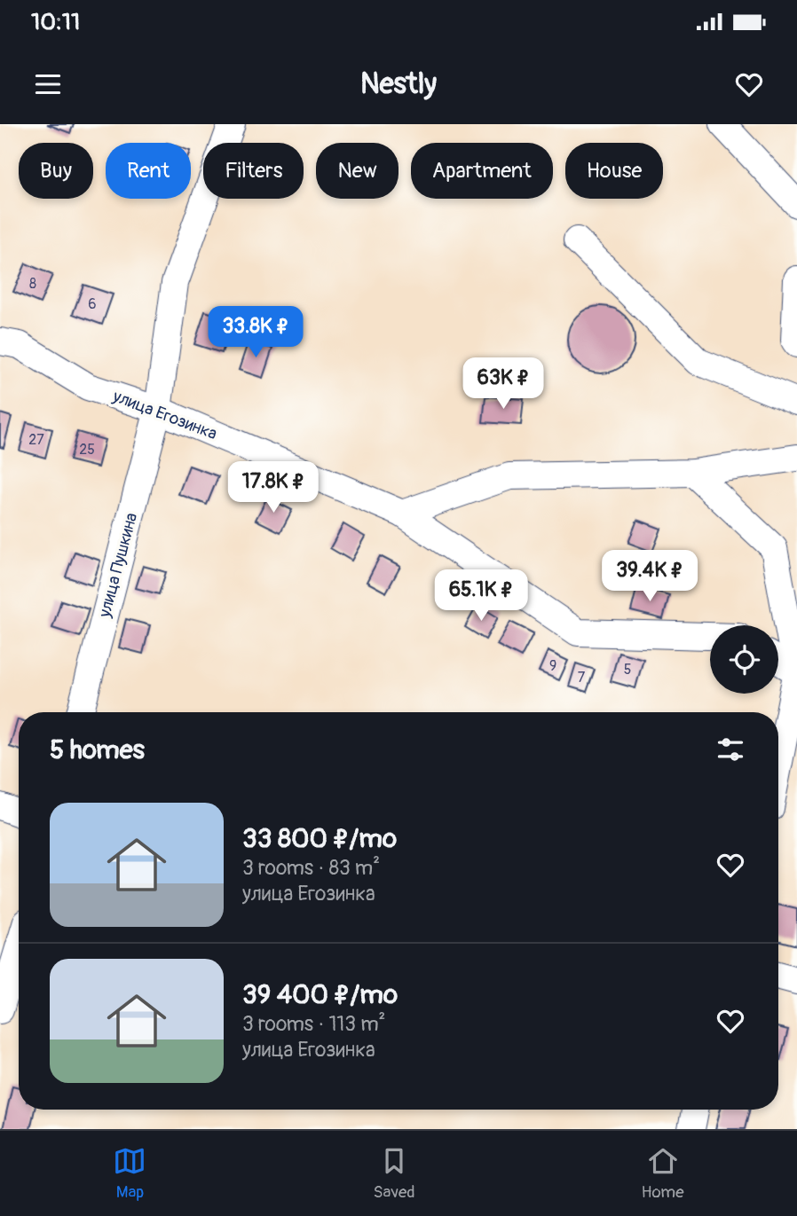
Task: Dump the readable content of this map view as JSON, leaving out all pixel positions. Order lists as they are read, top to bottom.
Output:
{
  "streets": {
    "street": ["улица Егозинка", "улица Пушкина"]
  },
  "crossings": [
    ["улица Егозинка", "улица Пушкина"]
  ],
  "house_numbers": [
    "8",
    "6",
    "27",
    "25",
    "9",
    "5",
    "7"
  ],
  "page": {
    "status": "10:11",
    "header": "Nestly",
    "chip": [
      "Buy",
      "Rent",
      "Filters",
      "New",
      "Apartment",
      "House"
    ],
    "price": [
      "33.8K ₽",
      "63K ₽",
      "17.8K ₽",
      "39.4K ₽",
      "65.1K ₽"
    ],
    "heading": "5 homes",
    "list": [
      {
        "name": "33 800 ₽/mo",
        "note": "3 rooms · 83 m² · улица Егозинка"
      },
      {
        "name": "39 400 ₽/mo",
        "note": "3 rooms · 113 m² · улица Егозинка"
      }
    ],
    "tabs": ["Map", "Saved", "Home"]
  }
}
